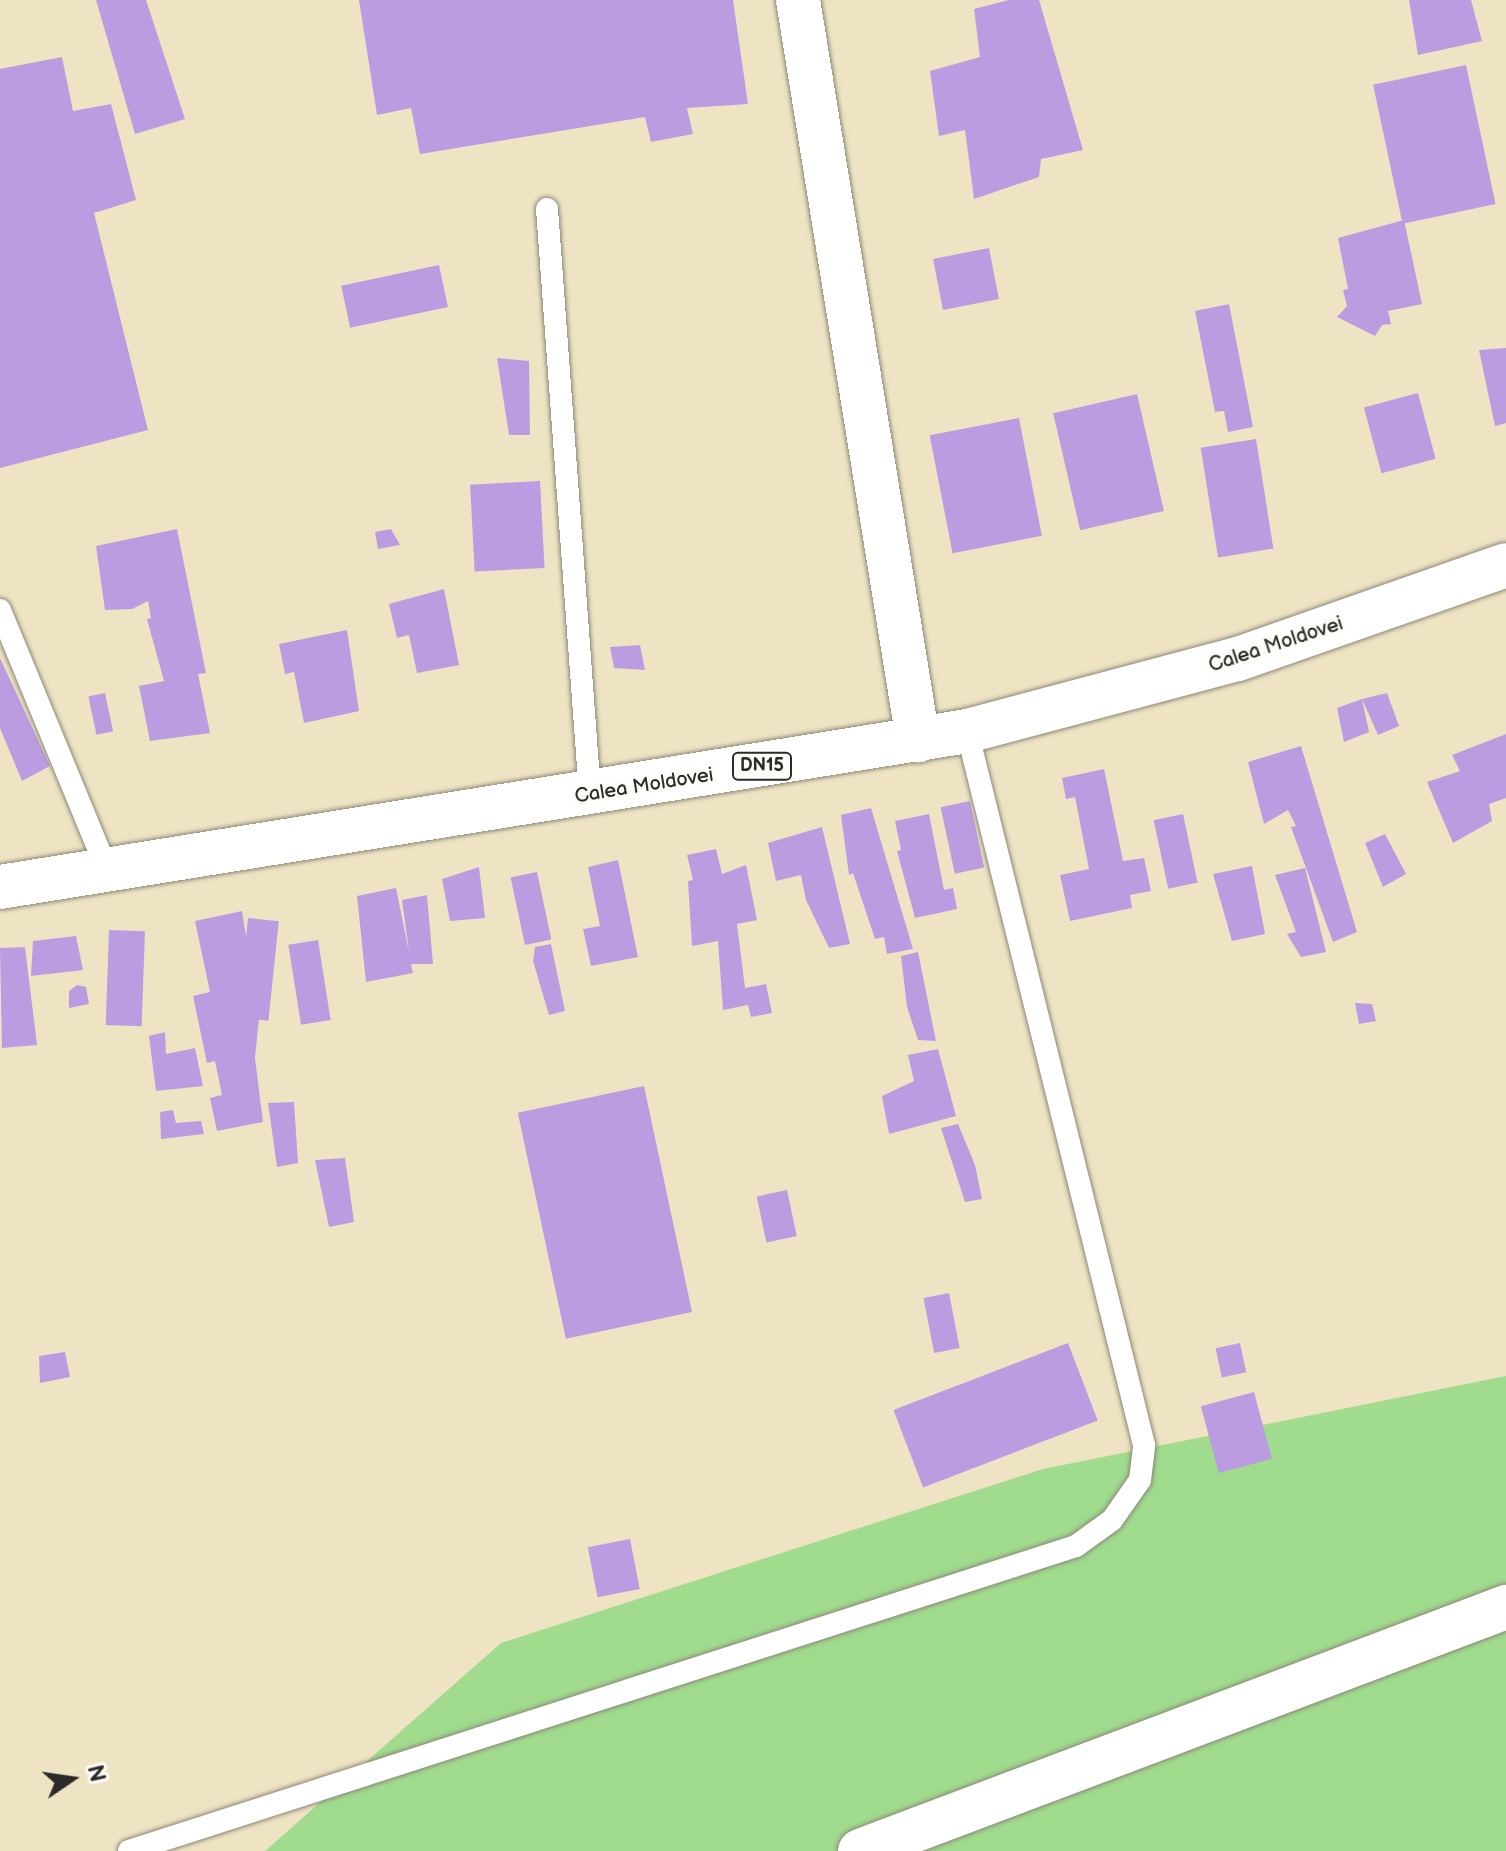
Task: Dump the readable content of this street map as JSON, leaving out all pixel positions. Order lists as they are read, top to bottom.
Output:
{
  "streets": {
    "main road": ["Calea Moldovei", "DN15"]
  },
  "north": "right"
}
